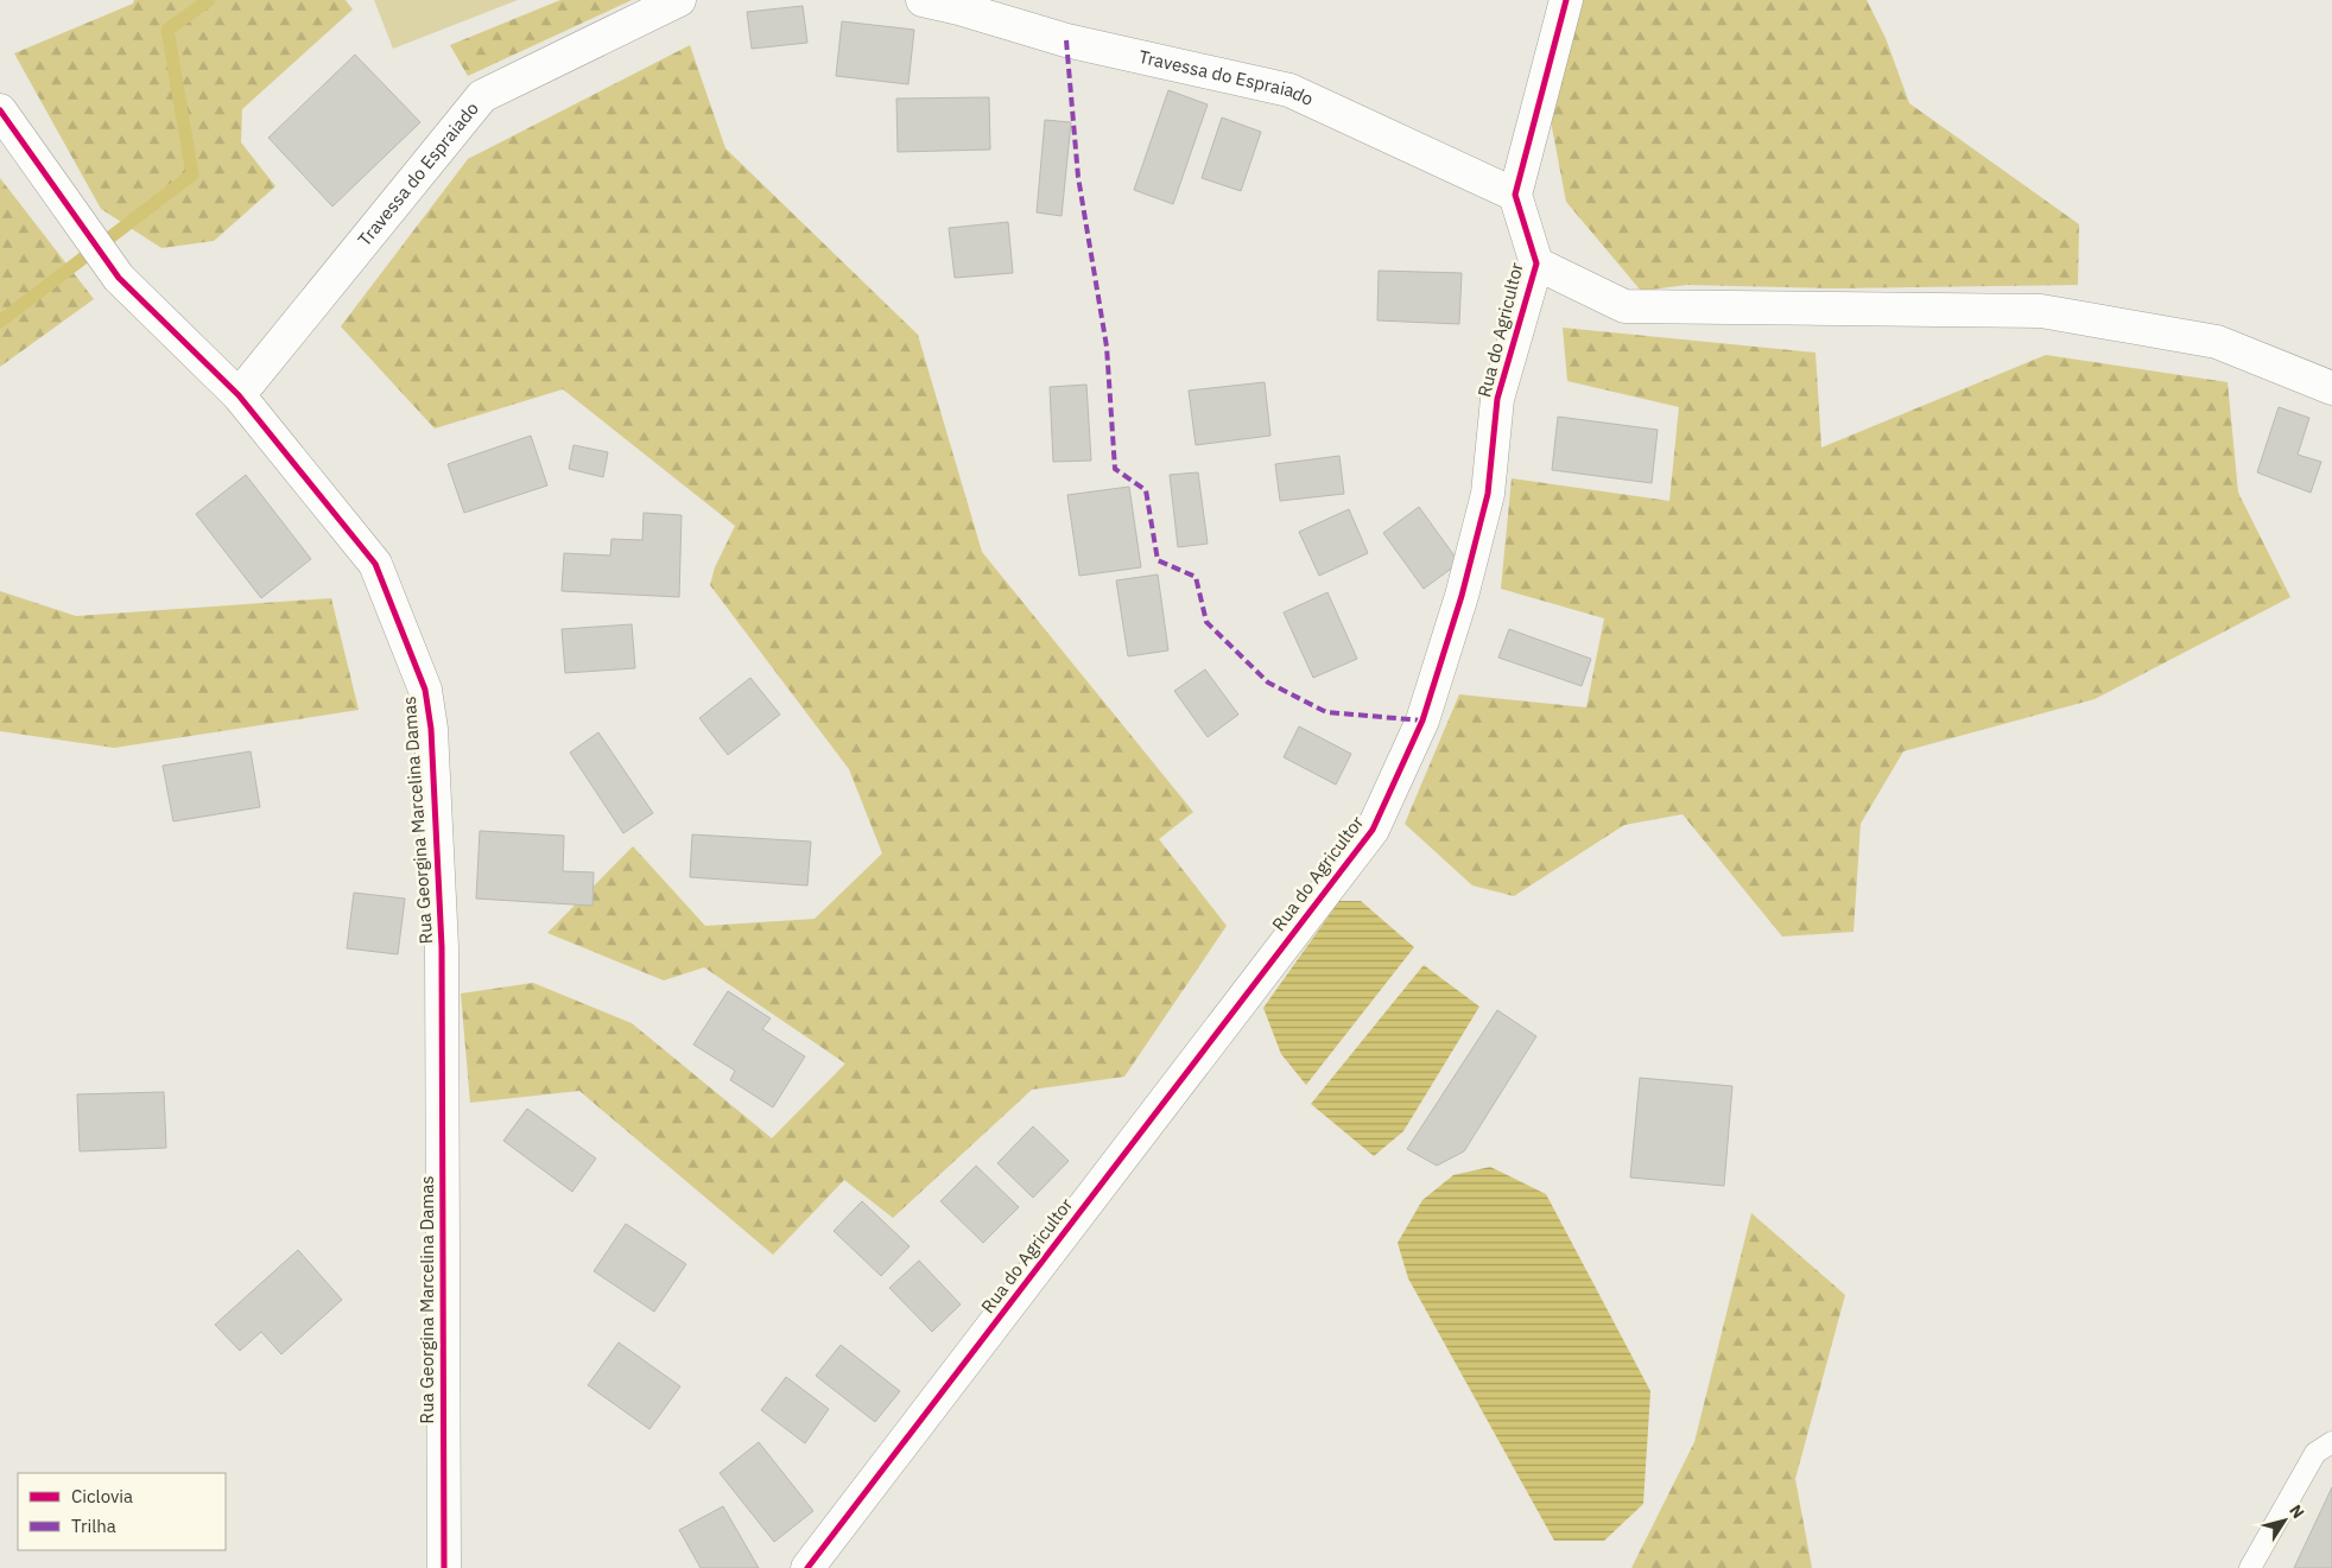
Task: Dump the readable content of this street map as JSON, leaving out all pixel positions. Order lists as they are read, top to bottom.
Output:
{
  "streets": {
    "street": ["Travessa do Espraiado", "Rua do Agricultor", "Rua Georgina Marcelina Damas"]
  },
  "crossings": [
    ["Travessa do Espraiado", "Rua do Agricultor"],
    ["Travessa do Espraiado", "Rua Georgina Marcelina Damas"]
  ],
  "legend": ["Ciclovia", "Trilha"],
  "north": "top right"
}
